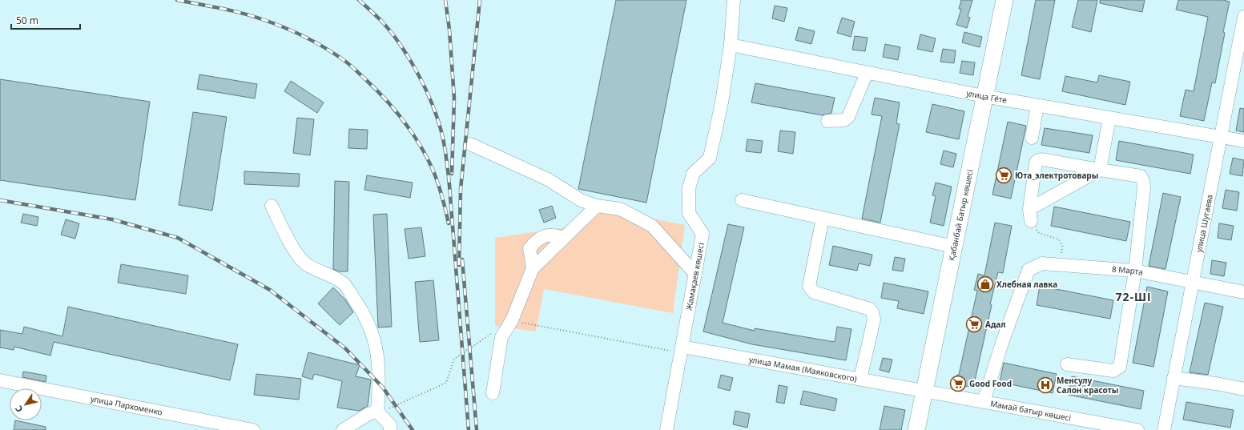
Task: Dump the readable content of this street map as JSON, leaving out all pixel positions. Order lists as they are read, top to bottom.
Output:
{
  "streets": {
    "main road": ["Қабанбай Батыр көшесі"],
    "street": [
      "улица Гёте",
      "улица Шугаева",
      "8 Марта",
      "Жамақаев көшесі",
      "улица Мамая (Маяковского)",
      "улица Пархоменко",
      "Мамай батыр көшесі"
    ]
  },
  "crossings": [
    ["улица Гёте", "Қабанбай Батыр көшесі"],
    ["улица Гёте", "улица Шугаева"],
    ["улица Гёте", "Жамақаев көшесі"],
    ["Қабанбай Батыр көшесі", "улица Мамая (Маяковского)"],
    ["Қабанбай Батыр көшесі", "Мамай батыр көшесі"],
    ["улица Шугаева", "8 Марта"],
    ["8 Марта", "Мамай батыр көшесі"],
    ["Жамақаев көшесі", "улица Мамая (Маяковского)"],
    ["улица Мамая (Маяковского)", "Мамай батыр көшесі"]
  ],
  "districts": ["72-ШІ"],
  "places": {
    "supermarket": ["Юта_электротовары", "Адал", "Good Food"],
    "shop": ["Хлебная лавка"],
    "hospital": ["Менсулу Салон красоты"]
  },
  "scale_bar": "50 m",
  "north": "bottom left"
}
